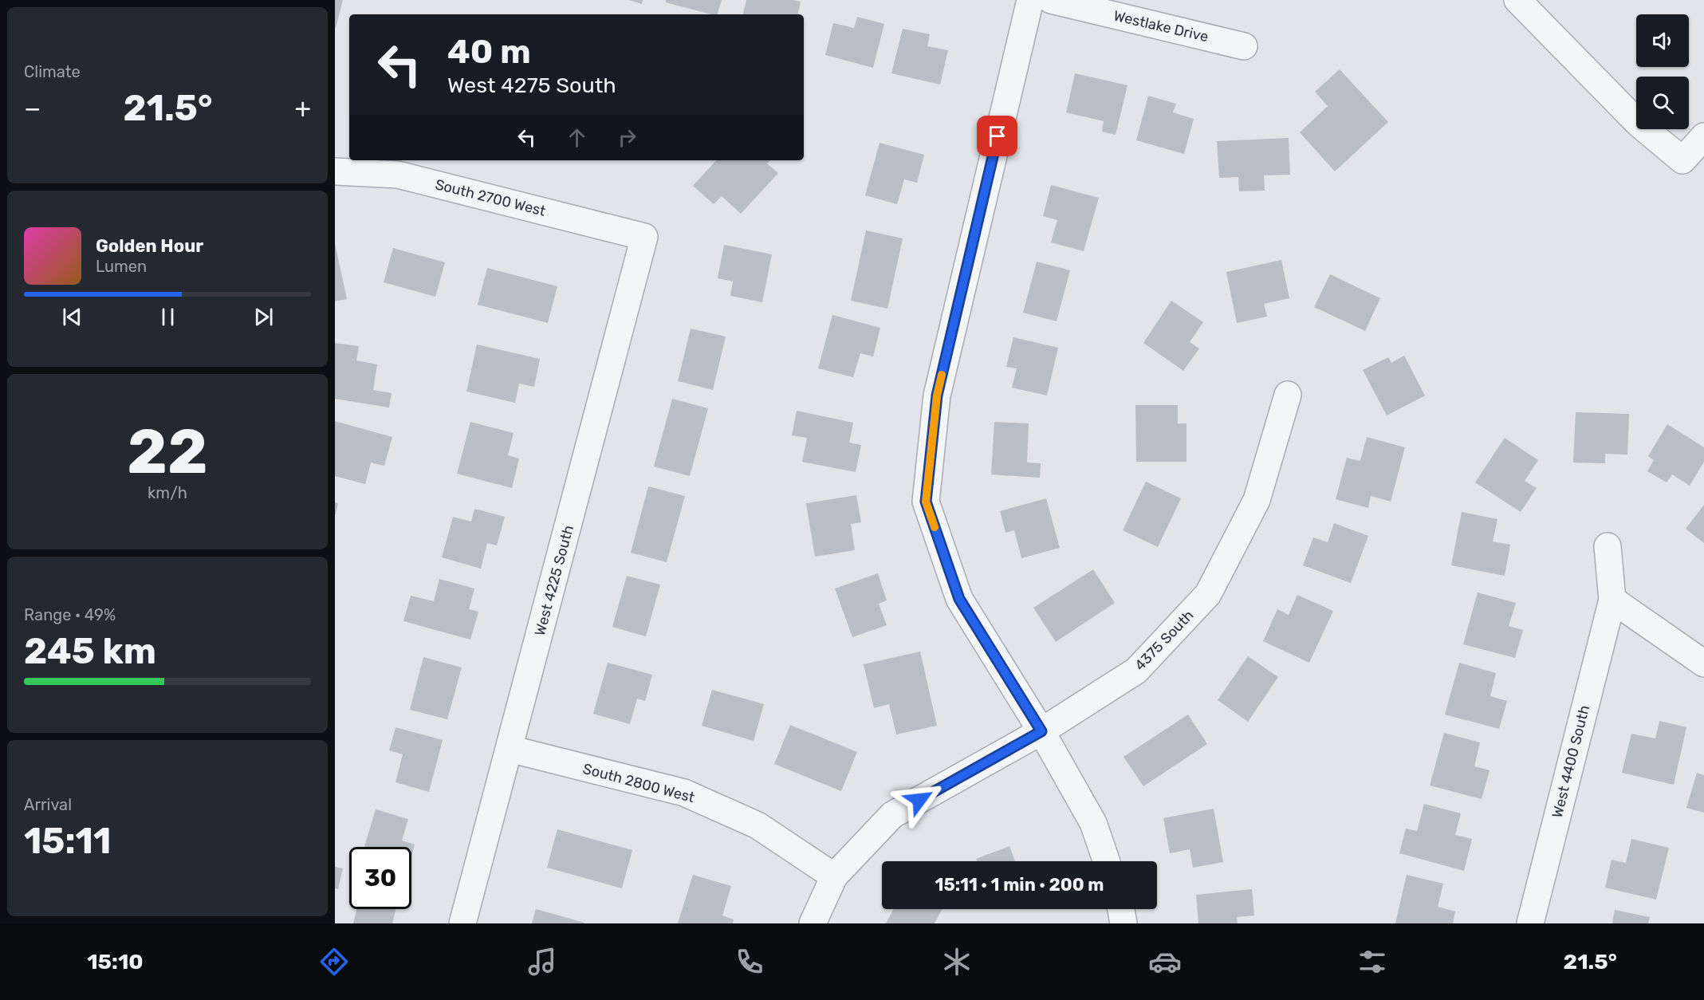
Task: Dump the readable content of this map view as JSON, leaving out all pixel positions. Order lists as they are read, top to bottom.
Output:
{
  "streets": {
    "street": [
      "Westlake Drive",
      "South 2700 West",
      "West 4225 South",
      "4375 South",
      "West 4400 South",
      "South 2800 West"
    ]
  },
  "crossings": [
    ["South 2700 West", "West 4225 South"],
    ["West 4225 South", "South 2800 West"],
    ["4375 South", "South 2800 West"]
  ],
  "page": {
    "tile": [
      "Climate",
      ["22", "km/h"],
      ["Range · 49%", "245 km"],
      ["Arrival", "15:11"]
    ],
    "turn": ["40 m", "West 4275 South"],
    "heat": ["−", "21.5°", "+"],
    "song": ["Golden Hour", "Lumen"],
    "limit": "30",
    "trip": "15:11 · 1 min · 200 m",
    "tabs": ["15:10", "21.5°"]
  }
}
